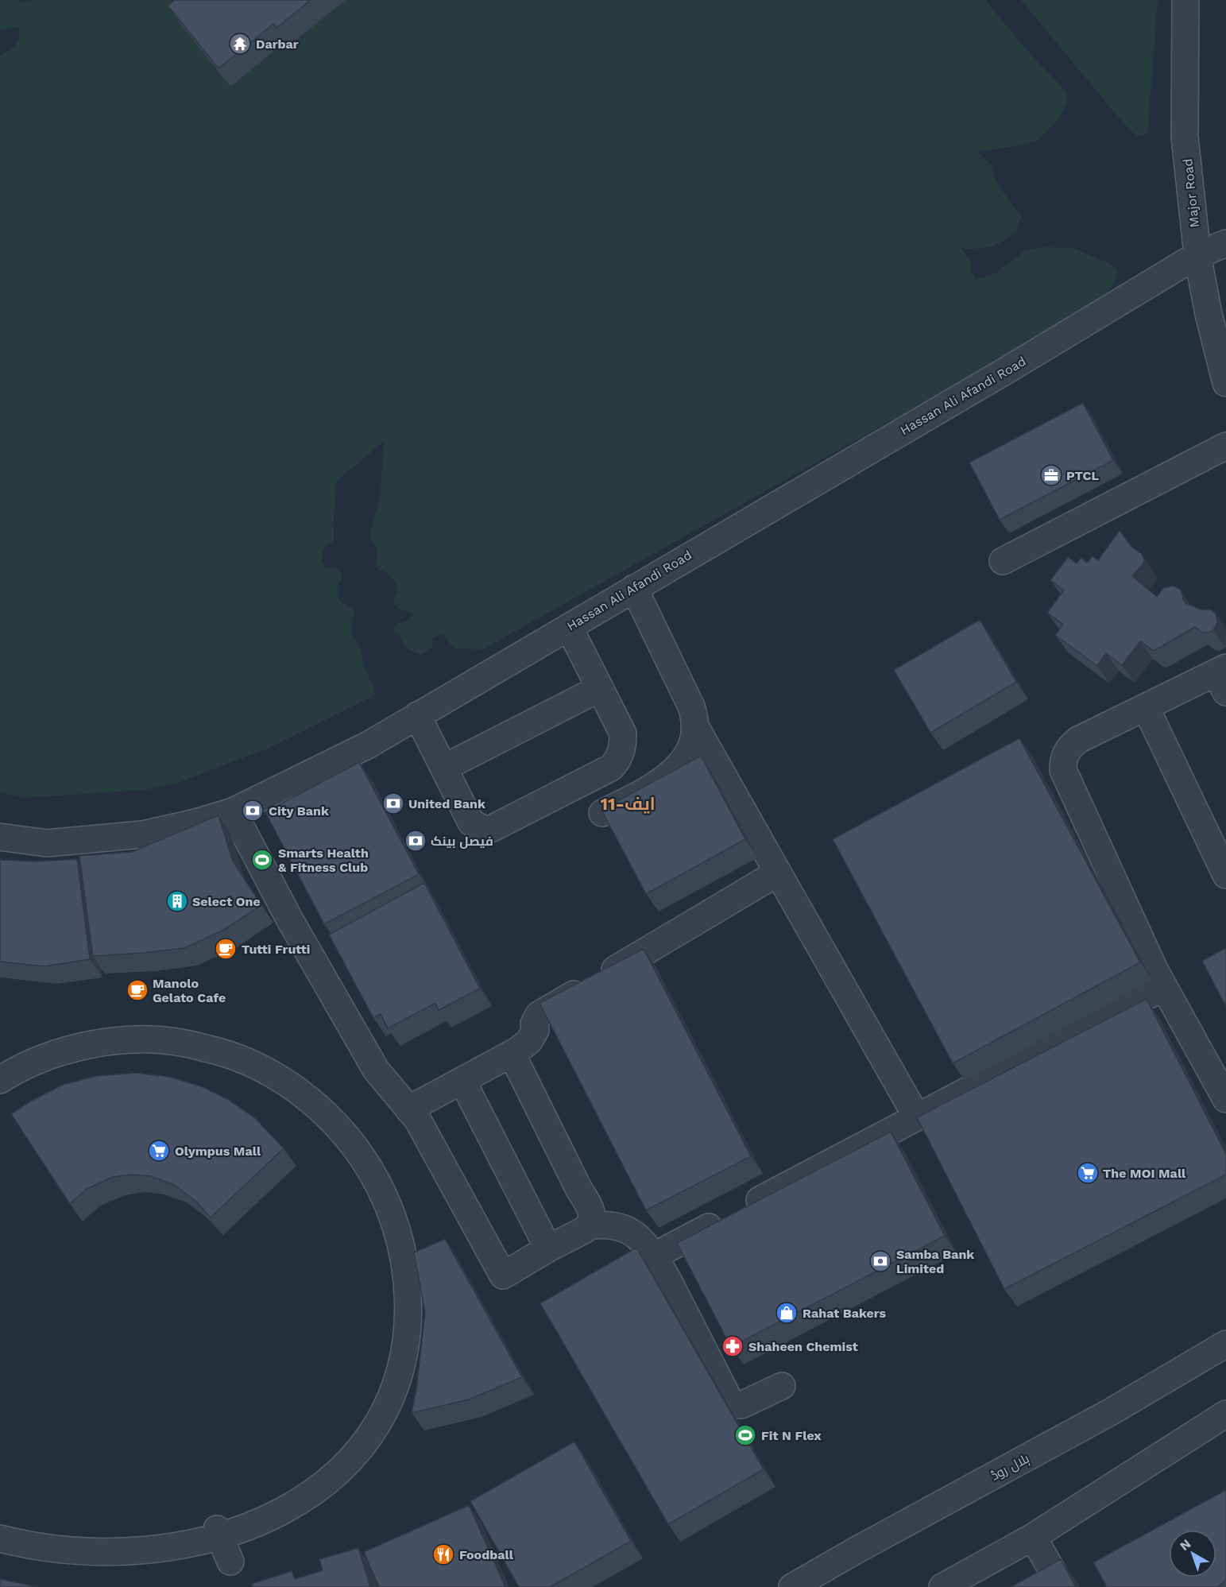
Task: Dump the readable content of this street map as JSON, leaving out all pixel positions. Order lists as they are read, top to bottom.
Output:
{
  "streets": {
    "street": ["Major Road", "Hassan Ali Afandi Road", "ہلال روڈ"]
  },
  "crossings": [
    ["Major Road", "Hassan Ali Afandi Road"]
  ],
  "districts": ["ایف-11"],
  "places": {
    "temple": ["Darbar"],
    "office": ["PTCL"],
    "bank": [
      "United Bank",
      "City Bank",
      "فیصل بینک",
      "Samba Bank Limited"
    ],
    "sports": ["Smarts Health & Fitness Club", "Fit N Flex"],
    "building": ["Select One"],
    "cafe": ["Tutti Frutti", "Manolo Gelato Cafe"],
    "supermarket": ["Olympus Mall", "The MOI Mall"],
    "shop": ["Rahat Bakers"],
    "pharmacy": ["Shaheen Chemist"],
    "restaurant": ["Foodball"]
  },
  "north": "top left"
}
